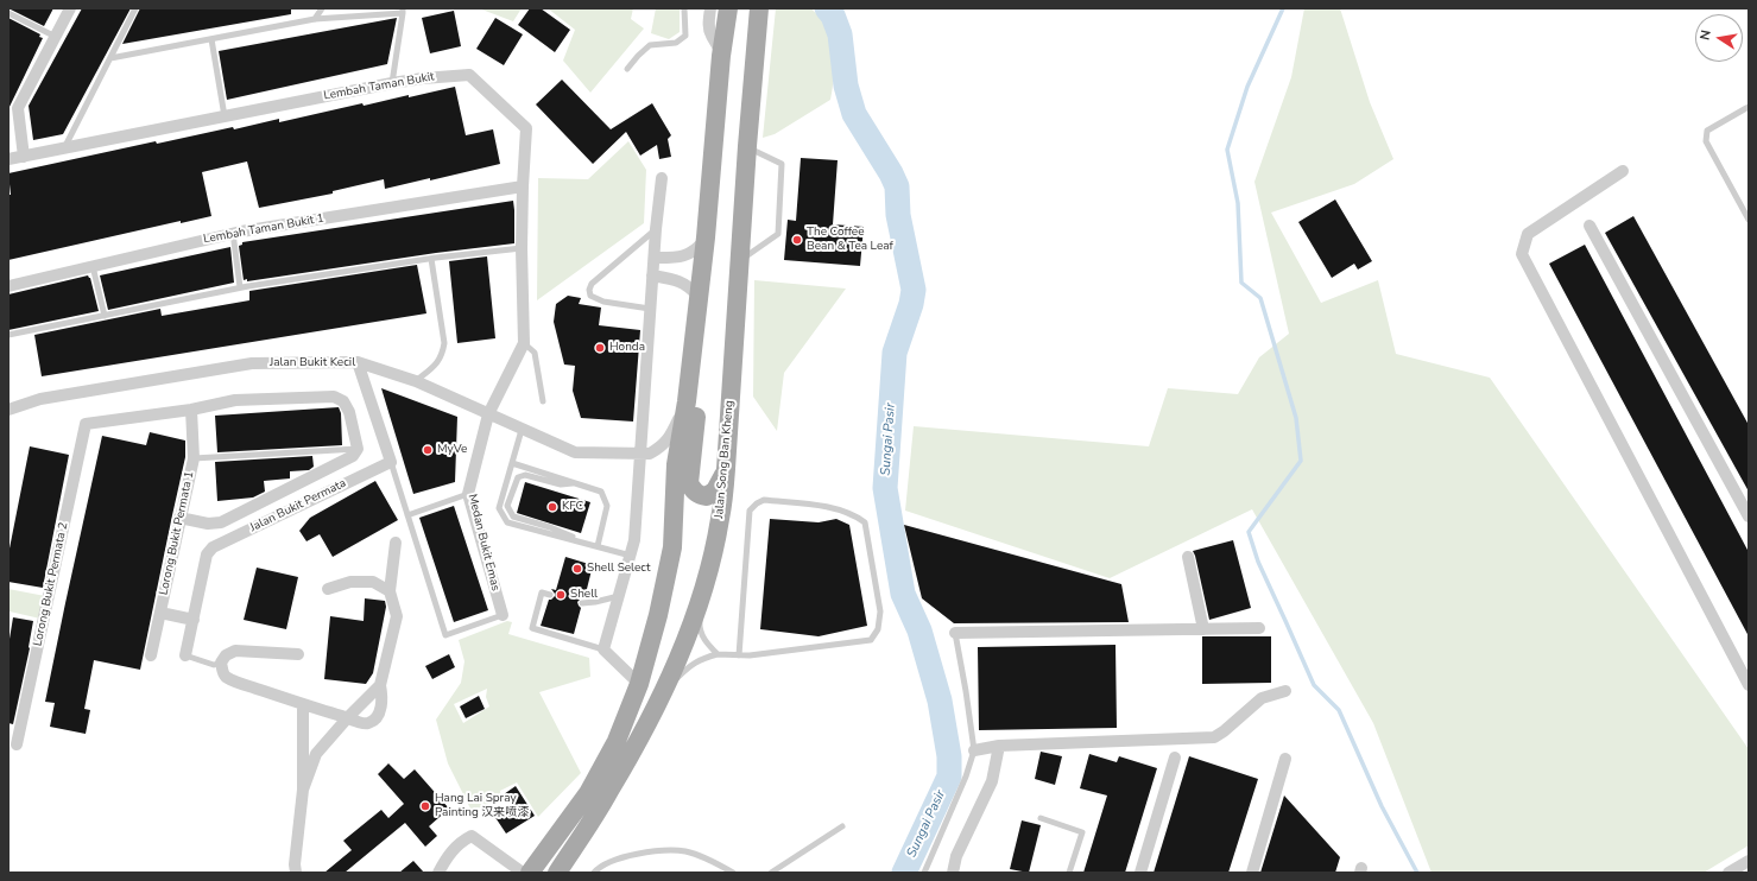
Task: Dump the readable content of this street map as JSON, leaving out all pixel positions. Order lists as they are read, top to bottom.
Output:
{
  "streets": {
    "main road": ["Jalan Song Ban Kheng"],
    "street": [
      "Lembah Taman Bukit",
      "Lembah Taman Bukit 1",
      "Jalan Bukit Kecil",
      "Jalan Bukit Permata",
      "Lorong Bukit Permata 1",
      "Medan Bukit Emas",
      "Lorong Bukit Permata 2"
    ]
  },
  "crossings": [
    ["Lembah Taman Bukit", "Lembah Taman Bukit 1"],
    ["Lembah Taman Bukit", "Jalan Bukit Kecil"],
    ["Lembah Taman Bukit", "Medan Bukit Emas"],
    ["Jalan Bukit Kecil", "Medan Bukit Emas"],
    ["Lorong Bukit Permata 1", "Lorong Bukit Permata 2"]
  ],
  "water": ["Sungai Pasir"],
  "places": [
    "The Coffee Bean & Tea Leaf",
    "Honda",
    "MyVe",
    "KFC",
    "Shell Select",
    "Shell",
    "Hang Lai Spray Painting 汉来喷漆"
  ],
  "north": "left"
}
